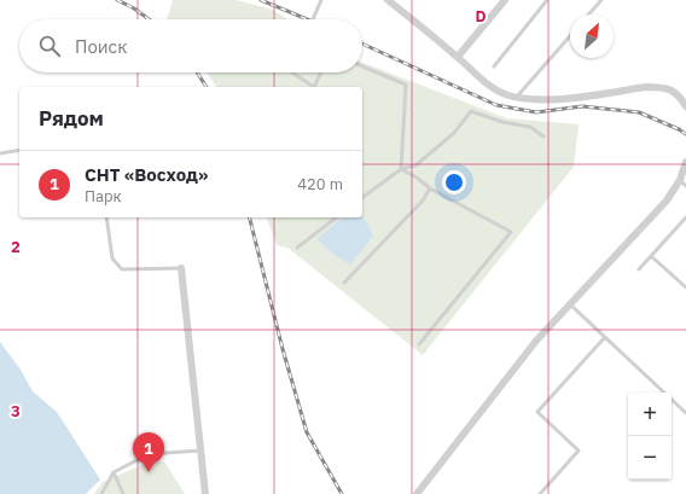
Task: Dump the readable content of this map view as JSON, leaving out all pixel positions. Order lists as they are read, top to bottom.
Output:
{
  "north": "top right",
  "page": {
    "search": "Поиск",
    "heading": "Рядом",
    "list": [
      {
        "mark": "1",
        "name": "СНТ «Восход»",
        "note": "Парк",
        "value": "420 m"
      }
    ],
    "map_buttons": ["+", "−"],
    "pins": "1"
  },
  "grid": {
    "columns": ["D"],
    "rows": ["2", "3"]
  }
}
